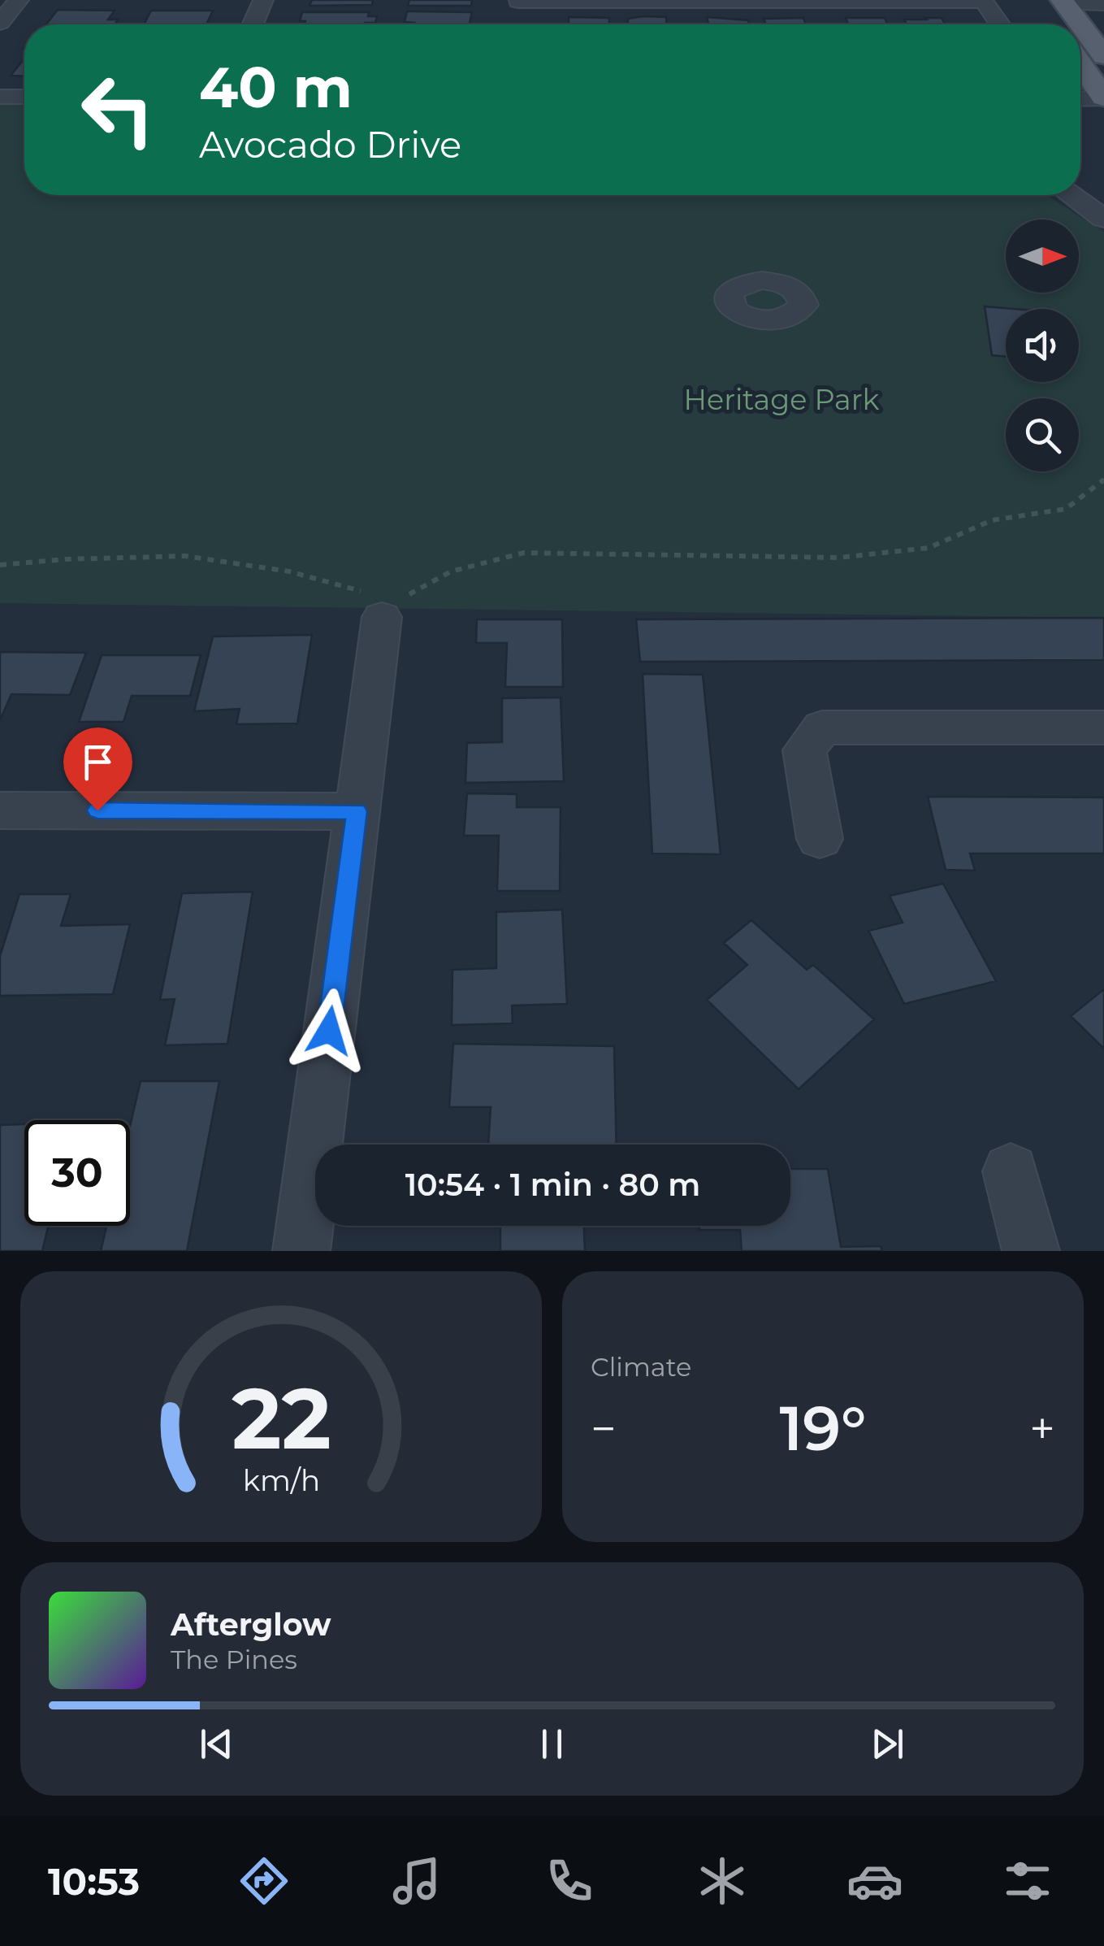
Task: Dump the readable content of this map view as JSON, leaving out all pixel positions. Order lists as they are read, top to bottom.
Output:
{
  "parks": ["Heritage Park"],
  "north": "right",
  "page": {
    "turn": ["40 m", "Avocado Drive"],
    "limit": "30",
    "trip": "10:54 · 1 min · 80 m",
    "tile": "Climate",
    "heat": ["−", "19°", "+"],
    "song": ["Afterglow", "The Pines"],
    "tabs": "10:53",
    "gauge": ["22", "km/h"]
  }
}
